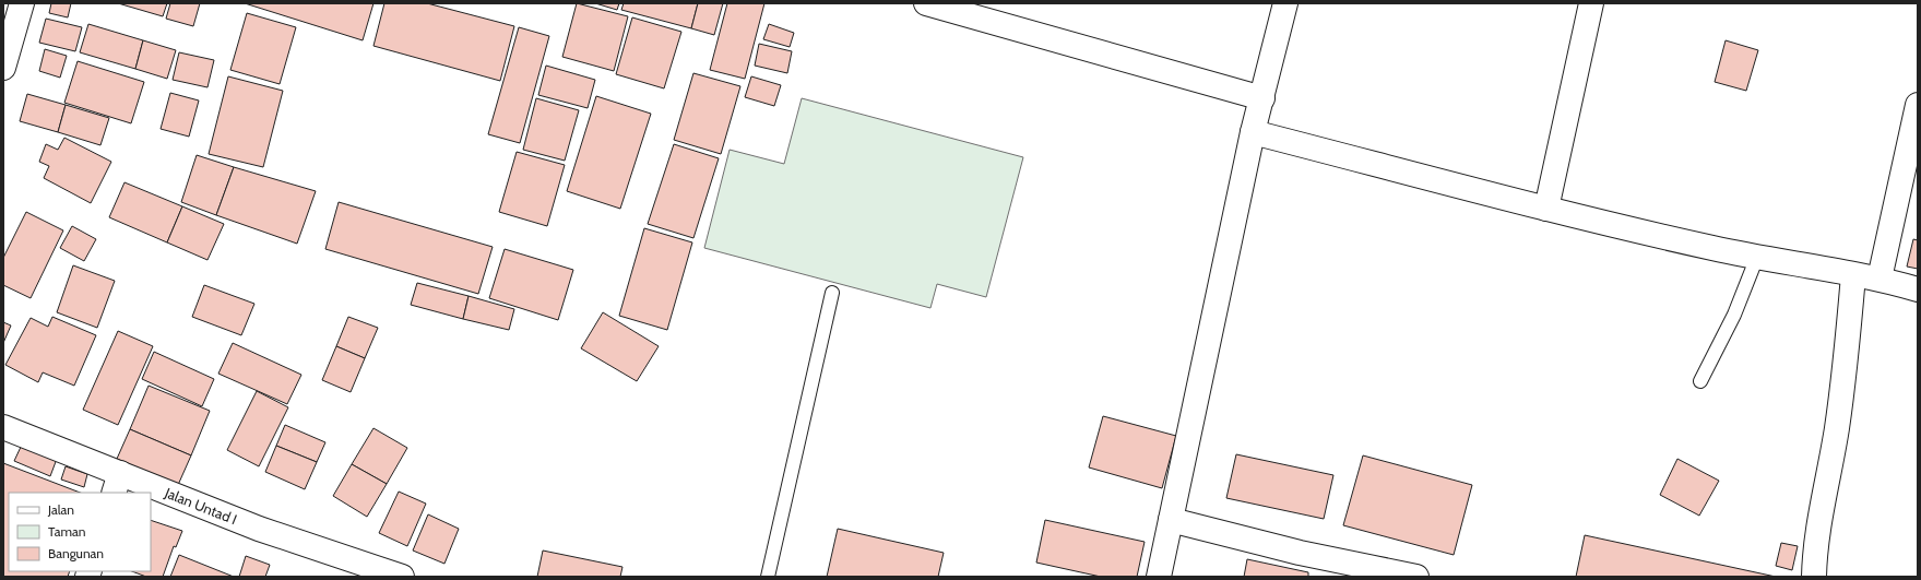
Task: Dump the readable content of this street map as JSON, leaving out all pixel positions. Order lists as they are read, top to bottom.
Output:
{
  "streets": {
    "main road": ["Jalan Untad I"]
  },
  "legend": ["Jalan", "Taman", "Bangunan"]
}
